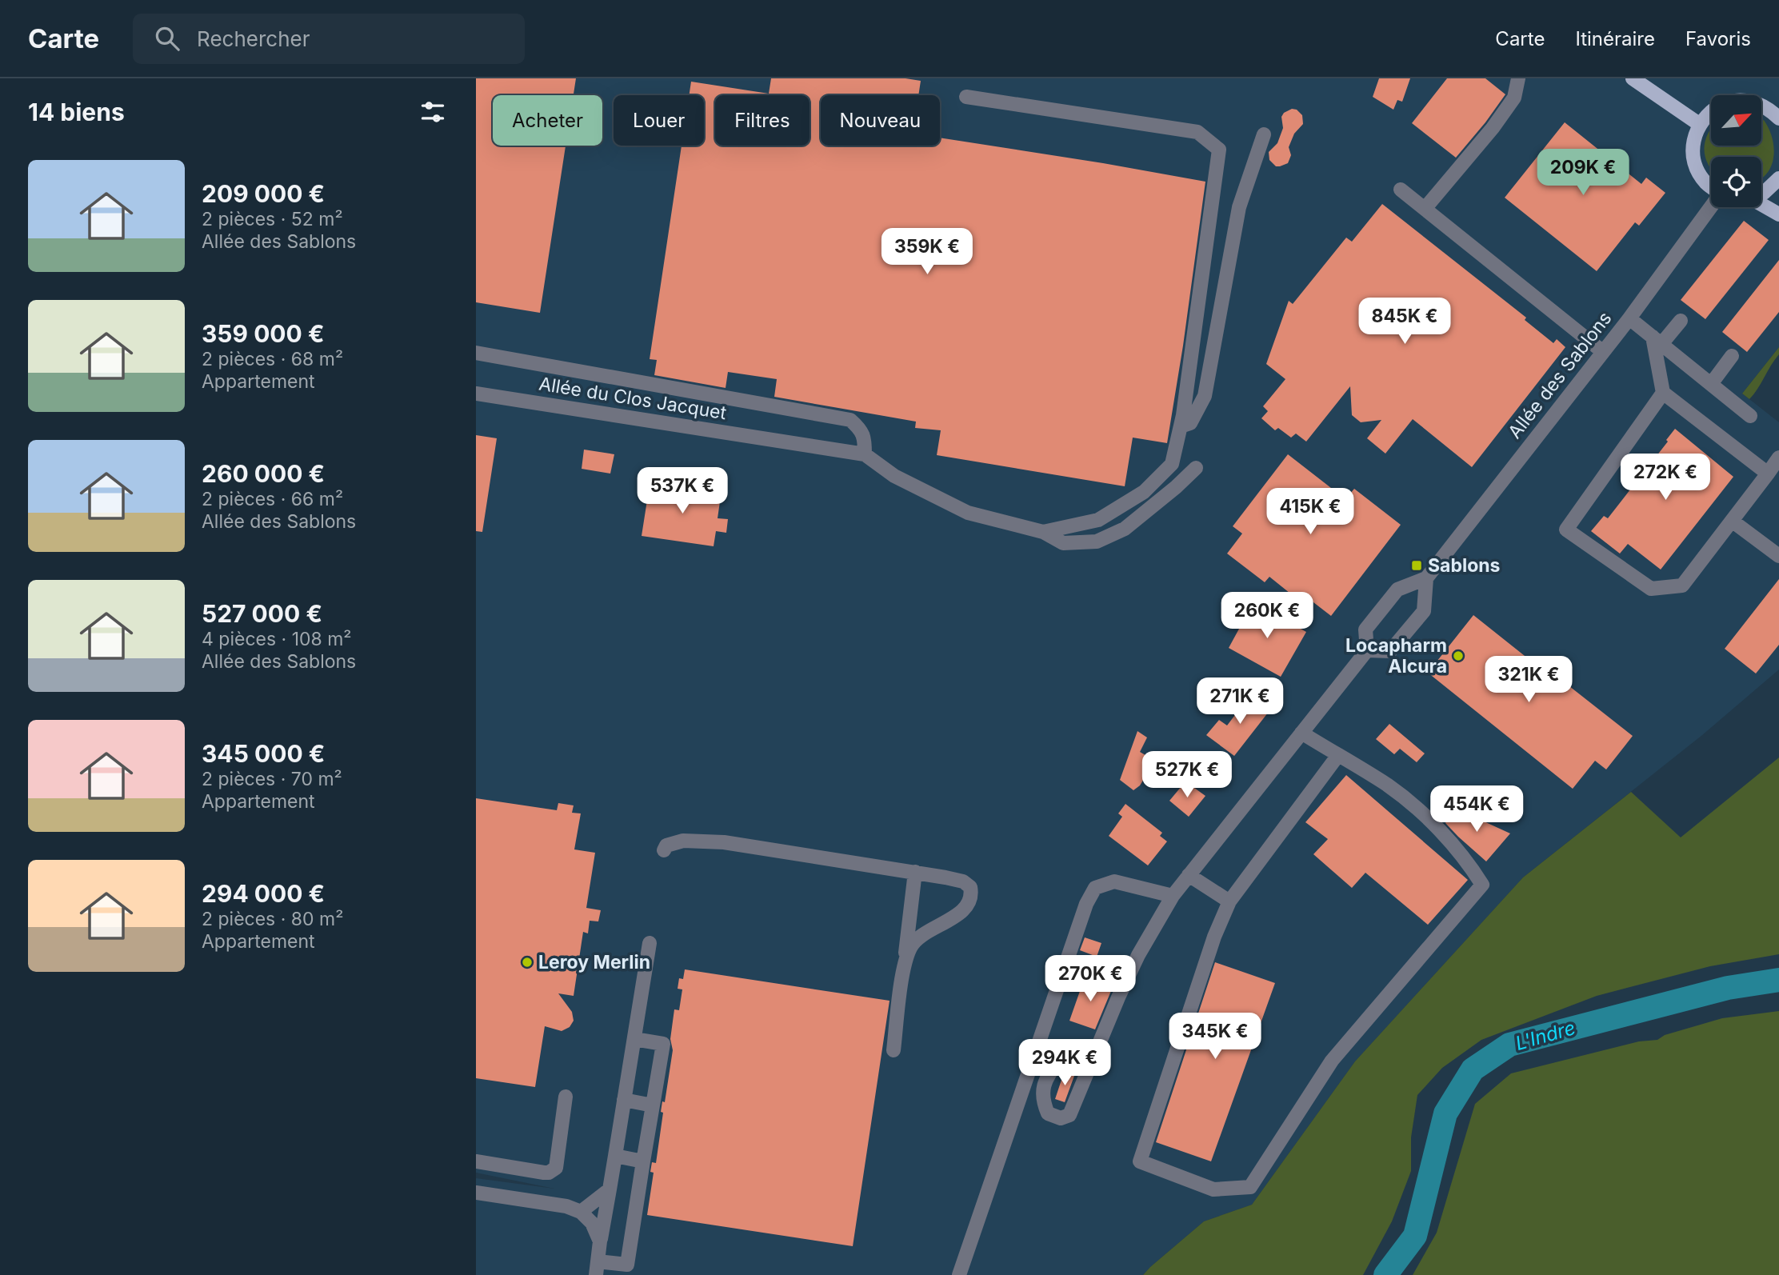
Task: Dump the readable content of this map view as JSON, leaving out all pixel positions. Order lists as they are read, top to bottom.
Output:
{
  "streets": {
    "street": ["Allée des Sablons", "Allée du Clos Jacquet"]
  },
  "water": ["L'Indre"],
  "places": {
    "transit": ["Sablons"],
    "other": ["Locapharm Alcura", "Leroy Merlin"]
  },
  "north": "top right",
  "page": {
    "header": "Carte",
    "search": "Rechercher",
    "nav": ["Carte", "Itinéraire", "Favoris"],
    "heading": "14 biens",
    "chip": [
      "Acheter",
      "Louer",
      "Filtres",
      "Nouveau"
    ],
    "list": [
      {
        "name": "209 000 €",
        "note": "2 pièces · 52 m² · Allée des Sablons"
      },
      {
        "name": "359 000 €",
        "note": "2 pièces · 68 m² · Appartement"
      },
      {
        "name": "260 000 €",
        "note": "2 pièces · 66 m² · Allée des Sablons"
      },
      {
        "name": "527 000 €",
        "note": "4 pièces · 108 m² · Allée des Sablons"
      },
      {
        "name": "345 000 €",
        "note": "2 pièces · 70 m² · Appartement"
      },
      {
        "name": "294 000 €",
        "note": "2 pièces · 80 m² · Appartement"
      }
    ],
    "price": [
      "209K €",
      "359K €",
      "845K €",
      "272K €",
      "537K €",
      "415K €",
      "260K €",
      "321K €",
      "271K €",
      "527K €",
      "454K €",
      "270K €",
      "345K €",
      "294K €"
    ]
  }
}
